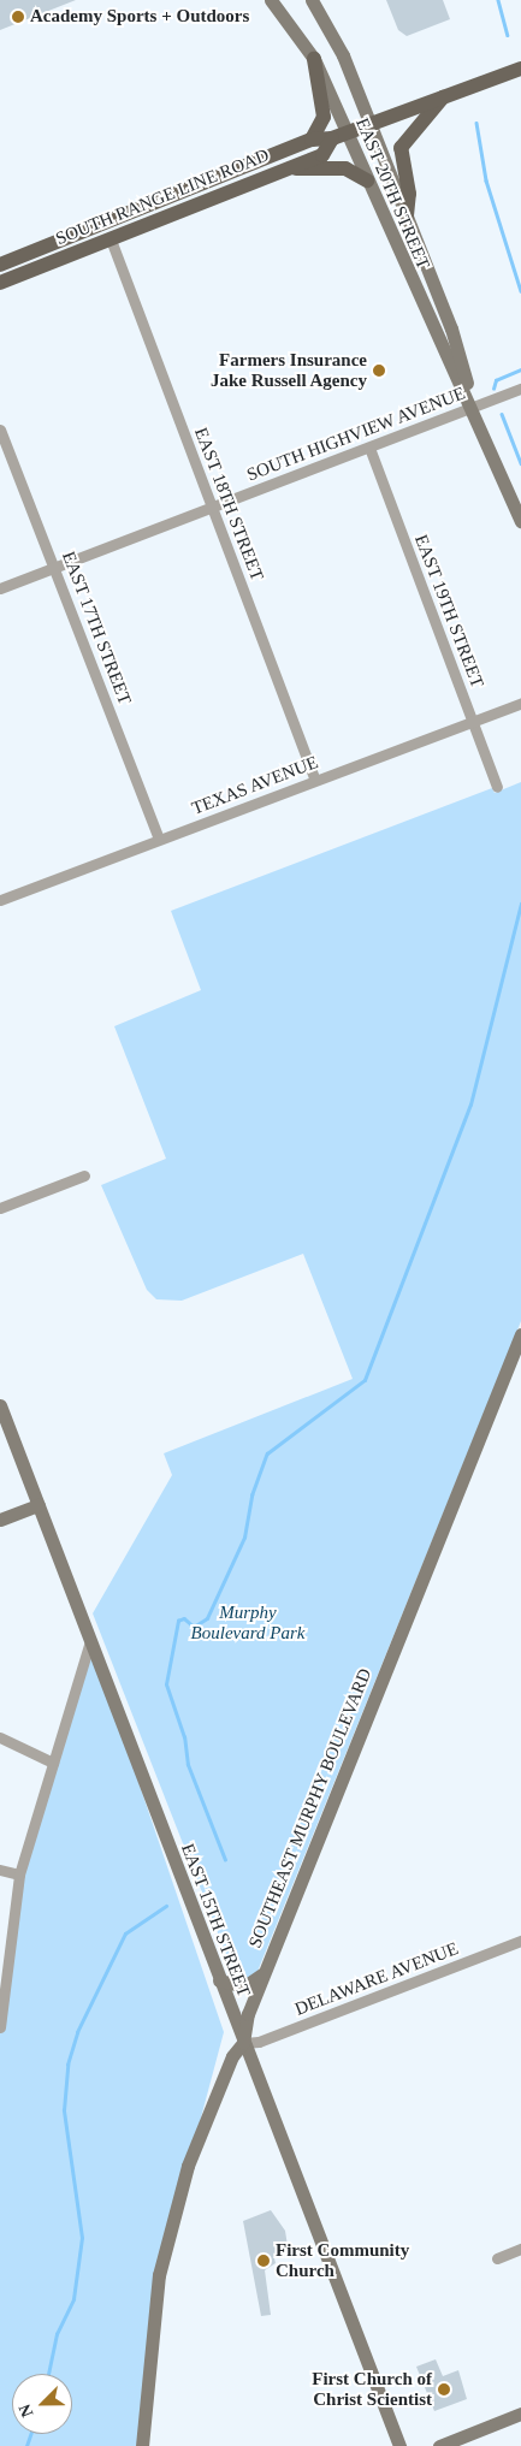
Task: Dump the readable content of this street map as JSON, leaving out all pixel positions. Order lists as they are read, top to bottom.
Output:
{
  "streets": {
    "main road": [
      "EAST 20TH STREET",
      "SOUTH RANGE LINE ROAD",
      "SOUTHEAST MURPHY BOULEVARD",
      "EAST 15TH STREET"
    ],
    "street": [
      "SOUTH HIGHVIEW AVENUE",
      "EAST 18TH STREET",
      "EAST 19TH STREET",
      "EAST 17TH STREET",
      "TEXAS AVENUE",
      "DELAWARE AVENUE"
    ]
  },
  "crossings": [
    ["EAST 20TH STREET", "SOUTH RANGE LINE ROAD"],
    ["EAST 20TH STREET", "SOUTH HIGHVIEW AVENUE"],
    ["SOUTH RANGE LINE ROAD", "EAST 18TH STREET"],
    ["SOUTH HIGHVIEW AVENUE", "EAST 18TH STREET"],
    ["SOUTH HIGHVIEW AVENUE", "EAST 19TH STREET"],
    ["SOUTH HIGHVIEW AVENUE", "EAST 17TH STREET"],
    ["EAST 18TH STREET", "TEXAS AVENUE"],
    ["EAST 19TH STREET", "TEXAS AVENUE"],
    ["EAST 17TH STREET", "TEXAS AVENUE"],
    ["SOUTHEAST MURPHY BOULEVARD", "EAST 15TH STREET"],
    ["SOUTHEAST MURPHY BOULEVARD", "DELAWARE AVENUE"],
    ["EAST 15TH STREET", "DELAWARE AVENUE"]
  ],
  "parks": ["Murphy Boulevard Park"],
  "places": [
    "Academy Sports + Outdoors",
    "Farmers Insurance Jake Russell Agency",
    "First Community Church",
    "First Church of Christ Scientist"
  ],
  "north": "bottom left"
}
